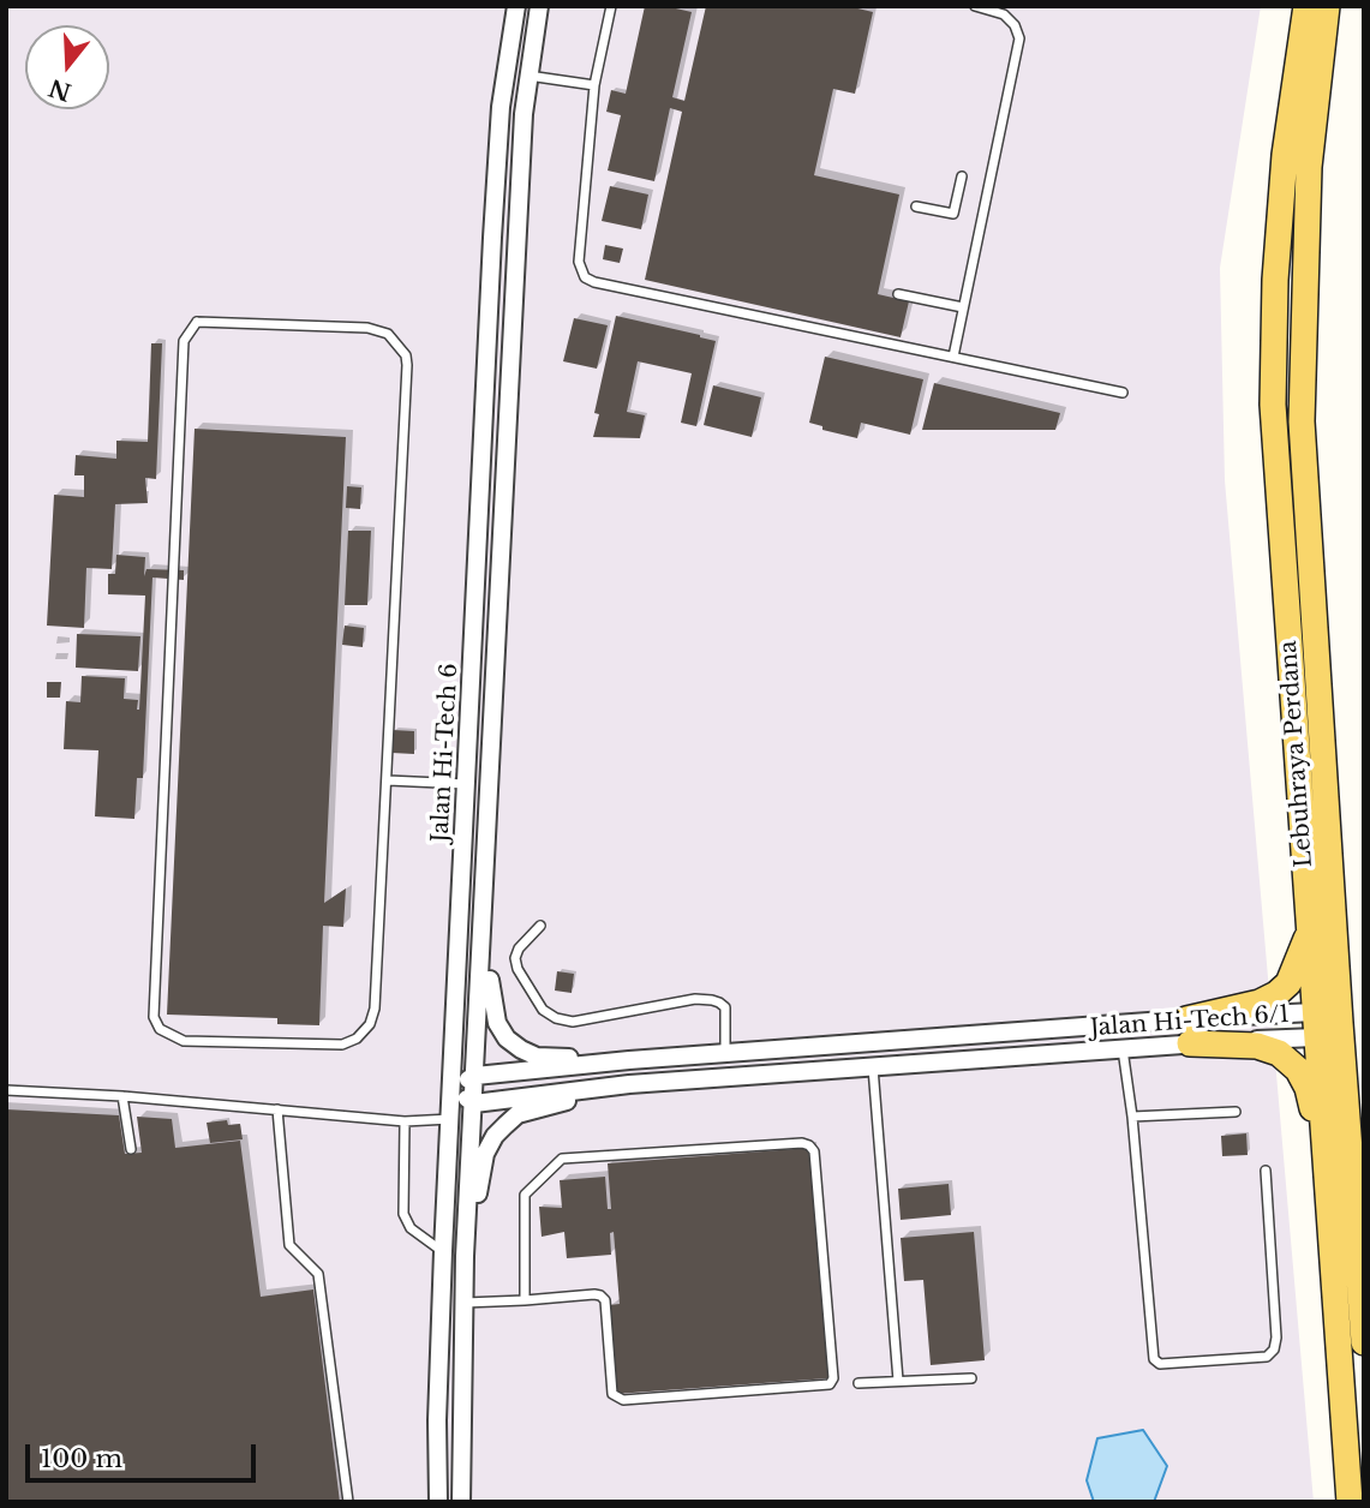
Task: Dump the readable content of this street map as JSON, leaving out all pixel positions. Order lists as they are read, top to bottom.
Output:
{
  "streets": {
    "main road": ["Lebuhraya Perdana"],
    "street": ["Jalan Hi-Tech 6", "Jalan Hi-Tech 6/1"]
  },
  "crossings": [
    ["Jalan Hi-Tech 6", "Jalan Hi-Tech 6/1"],
    ["Lebuhraya Perdana", "Jalan Hi-Tech 6/1"]
  ],
  "scale_bar": "100 m",
  "north": "bottom"
}
